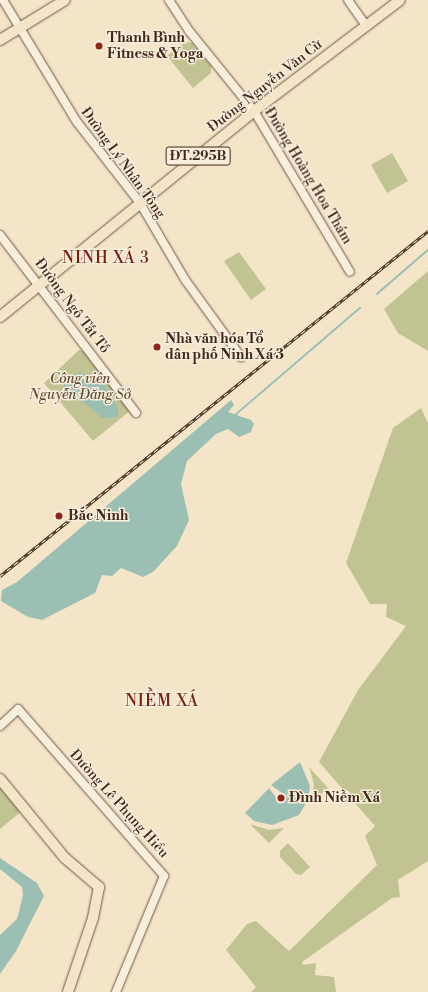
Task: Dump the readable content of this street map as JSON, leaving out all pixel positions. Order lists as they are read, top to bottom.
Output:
{
  "streets": {
    "main road": ["Đường Nguyễn Văn Cừ", "ĐT.295B"],
    "street": [
      "Đường Lý Nhân Tông",
      "Đường Hoàng Hoa Thám",
      "Đường Ngô Tất Tố",
      "Đường Lê Phụng Hiểu"
    ]
  },
  "crossings": [
    ["Đường Nguyễn Văn Cừ", "Đường Lý Nhân Tông"],
    ["Đường Nguyễn Văn Cừ", "Đường Hoàng Hoa Thám"],
    ["Đường Nguyễn Văn Cừ", "Đường Ngô Tất Tố"]
  ],
  "districts": ["NINH XÁ 3", "NIỀM XÁ"],
  "parks": ["Công viên Nguyễn Đăng Sở"],
  "places": [
    "Thanh Bình Fitness & Yoga",
    "Nhà văn hóa Tổ dân phố Ninh Xá 3",
    "Bắc Ninh",
    "Đình Niềm Xá"
  ]
}
